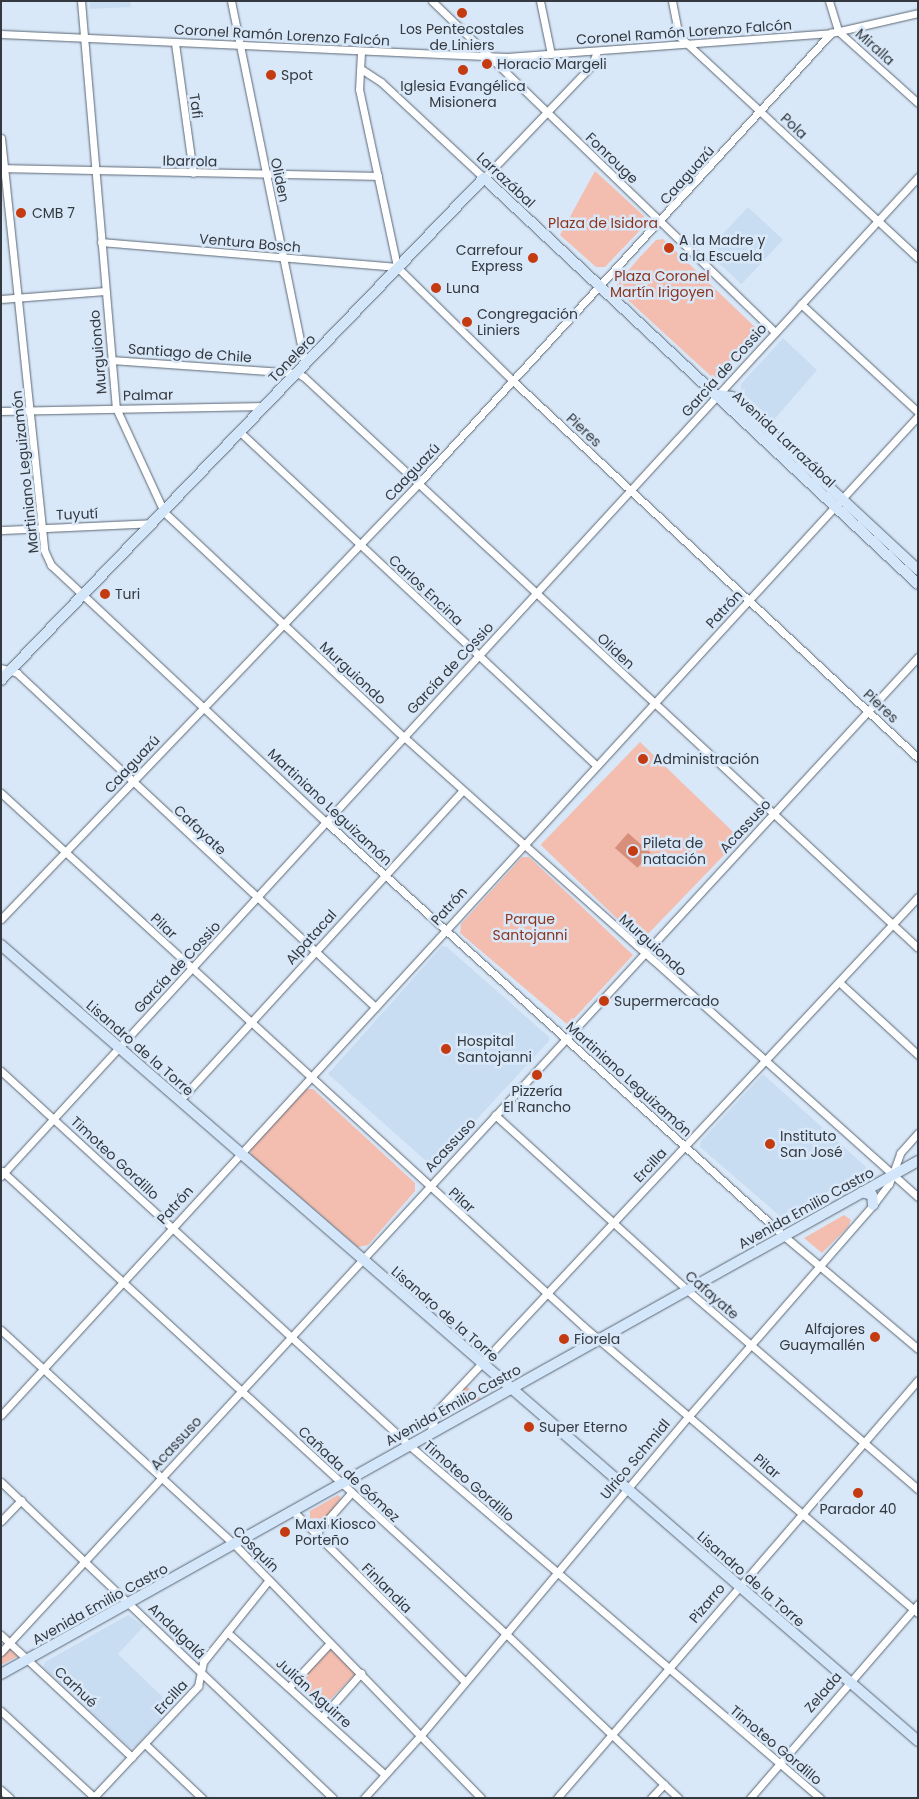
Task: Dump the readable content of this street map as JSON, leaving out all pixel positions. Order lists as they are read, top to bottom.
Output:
{
  "streets": {
    "street": [
      "Coronel Ramón Lorenzo Falcón",
      "Miralla",
      "Tafi",
      "Pola",
      "Fonrouge",
      "Ibarrola",
      "Caaguazú",
      "Oliden",
      "Larrazábal",
      "Ventura Bosch",
      "Murguiondo",
      "Santiago de Chile",
      "Tonelero",
      "García de Cossio",
      "Palmar",
      "Pieres",
      "Avenida Larrazábal",
      "Martiniano Leguizamón",
      "Tuyutí",
      "Carlos Encina",
      "Patrón",
      "Acassuso",
      "Cafayate",
      "Pilar",
      "Alpatacal",
      "Lisandro de la Torre",
      "Timoteo Gordillo",
      "Ercilla",
      "Avenida Emilio Castro",
      "Ulrico Schmidl",
      "Cañada de Gómez",
      "Cosquín",
      "Finlandia",
      "Pizarro",
      "Andalgalá",
      "Carhué",
      "Zelada",
      "Julián Aguirre"
    ]
  },
  "crossings": [
    ["Coronel Ramón Lorenzo Falcón", "Miralla"],
    ["Coronel Ramón Lorenzo Falcón", "Tafi"],
    ["Coronel Ramón Lorenzo Falcón", "Pola"],
    ["Coronel Ramón Lorenzo Falcón", "Fonrouge"],
    ["Coronel Ramón Lorenzo Falcón", "Caaguazú"],
    ["Coronel Ramón Lorenzo Falcón", "Oliden"],
    ["Coronel Ramón Lorenzo Falcón", "Murguiondo"],
    ["Coronel Ramón Lorenzo Falcón", "Tonelero"],
    ["Miralla", "Caaguazú"],
    ["Tafi", "Ibarrola"],
    ["Pola", "Caaguazú"],
    ["Pola", "García de Cossio"],
    ["Fonrouge", "Caaguazú"],
    ["Fonrouge", "Tonelero"],
    ["Fonrouge", "García de Cossio"],
    ["Ibarrola", "Oliden"],
    ["Ibarrola", "Murguiondo"],
    ["Ibarrola", "Martiniano Leguizamón"],
    ["Caaguazú", "Oliden"],
    ["Caaguazú", "Larrazábal"],
    ["Caaguazú", "Murguiondo"],
    ["Caaguazú", "Pieres"],
    ["Caaguazú", "Martiniano Leguizamón"],
    ["Caaguazú", "Carlos Encina"],
    ["Caaguazú", "Cafayate"],
    ["Caaguazú", "Pilar"],
    ["Oliden", "Ventura Bosch"],
    ["Oliden", "Santiago de Chile"],
    ["Oliden", "Tonelero"],
    ["Oliden", "García de Cossio"],
    ["Oliden", "Patrón"],
    ["Oliden", "Acassuso"],
    ["Oliden", "Ercilla"],
    ["Larrazábal", "Tonelero"],
    ["Larrazábal", "García de Cossio"],
    ["Larrazábal", "Avenida Larrazábal"],
    ["Ventura Bosch", "Murguiondo"],
    ["Ventura Bosch", "Tonelero"],
    ["Ventura Bosch", "Pieres"],
    ["Murguiondo", "Santiago de Chile"],
    ["Murguiondo", "Tonelero"],
    ["Murguiondo", "García de Cossio"],
    ["Murguiondo", "Palmar"],
    ["Murguiondo", "Patrón"],
    ["Murguiondo", "Acassuso"],
    ["Murguiondo", "Alpatacal"],
    ["Murguiondo", "Ercilla"],
    ["Murguiondo", "Avenida Emilio Castro"],
    ["Murguiondo", "Ulrico Schmidl"],
    ["Santiago de Chile", "Tonelero"],
    ["Tonelero", "Palmar"],
    ["Tonelero", "Pieres"],
    ["Tonelero", "Martiniano Leguizamón"],
    ["Tonelero", "Tuyutí"],
    ["Tonelero", "Carlos Encina"],
    ["Tonelero", "Cafayate"],
    ["García de Cossio", "Pieres"],
    ["García de Cossio", "Avenida Larrazábal"],
    ["García de Cossio", "Martiniano Leguizamón"],
    ["García de Cossio", "Carlos Encina"],
    ["García de Cossio", "Cafayate"],
    ["García de Cossio", "Pilar"],
    ["García de Cossio", "Lisandro de la Torre"],
    ["García de Cossio", "Timoteo Gordillo"],
    ["García de Cossio", "Cañada de Gómez"],
    ["Palmar", "Martiniano Leguizamón"],
    ["Pieres", "Patrón"],
    ["Pieres", "Acassuso"],
    ["Avenida Larrazábal", "Patrón"],
    ["Martiniano Leguizamón", "Tuyutí"],
    ["Martiniano Leguizamón", "Patrón"],
    ["Martiniano Leguizamón", "Acassuso"],
    ["Martiniano Leguizamón", "Alpatacal"],
    ["Martiniano Leguizamón", "Ercilla"],
    ["Martiniano Leguizamón", "Avenida Emilio Castro"],
    ["Martiniano Leguizamón", "Ulrico Schmidl"],
    ["Carlos Encina", "Patrón"],
    ["Patrón", "Cafayate"],
    ["Patrón", "Pilar"],
    ["Patrón", "Lisandro de la Torre"],
    ["Patrón", "Timoteo Gordillo"],
    ["Patrón", "Cañada de Gómez"],
    ["Patrón", "Cosquín"],
    ["Acassuso", "Cafayate"],
    ["Acassuso", "Pilar"],
    ["Acassuso", "Lisandro de la Torre"],
    ["Acassuso", "Timoteo Gordillo"],
    ["Acassuso", "Cañada de Gómez"],
    ["Acassuso", "Cosquín"],
    ["Acassuso", "Andalgalá"],
    ["Acassuso", "Carhué"],
    ["Cafayate", "Alpatacal"],
    ["Cafayate", "Ercilla"],
    ["Cafayate", "Avenida Emilio Castro"],
    ["Cafayate", "Ulrico Schmidl"],
    ["Cafayate", "Pizarro"],
    ["Pilar", "Alpatacal"],
    ["Pilar", "Ercilla"],
    ["Pilar", "Avenida Emilio Castro"],
    ["Pilar", "Ulrico Schmidl"],
    ["Pilar", "Pizarro"],
    ["Pilar", "Zelada"],
    ["Alpatacal", "Lisandro de la Torre"],
    ["Lisandro de la Torre", "Ercilla"],
    ["Lisandro de la Torre", "Avenida Emilio Castro"],
    ["Lisandro de la Torre", "Ulrico Schmidl"],
    ["Lisandro de la Torre", "Pizarro"],
    ["Lisandro de la Torre", "Zelada"],
    ["Timoteo Gordillo", "Avenida Emilio Castro"],
    ["Timoteo Gordillo", "Ulrico Schmidl"],
    ["Timoteo Gordillo", "Pizarro"],
    ["Timoteo Gordillo", "Zelada"],
    ["Ercilla", "Avenida Emilio Castro"],
    ["Ercilla", "Cosquín"],
    ["Ercilla", "Andalgalá"],
    ["Ercilla", "Carhué"],
    ["Ercilla", "Julián Aguirre"],
    ["Avenida Emilio Castro", "Ulrico Schmidl"],
    ["Avenida Emilio Castro", "Cañada de Gómez"],
    ["Avenida Emilio Castro", "Cosquín"],
    ["Avenida Emilio Castro", "Finlandia"],
    ["Avenida Emilio Castro", "Andalgalá"],
    ["Avenida Emilio Castro", "Carhué"],
    ["Ulrico Schmidl", "Cañada de Gómez"],
    ["Ulrico Schmidl", "Cosquín"],
    ["Ulrico Schmidl", "Finlandia"],
    ["Ulrico Schmidl", "Julián Aguirre"],
    ["Cañada de Gómez", "Pizarro"]
  ],
  "parks": ["Plaza de Isidora", "Plaza Coronel Martín Irigoyen", "Parque Santojanni"],
  "places": [
    "Los Pentecostales de Liniers",
    "Horacio Margeli",
    "Iglesia Evangélica Misionera",
    "Spot",
    "CMB 7",
    "A la Madre y a la Escuela",
    "Carrefour Express",
    "Luna",
    "Congregación Liniers",
    "Turi",
    "Administración",
    "Pileta de natación",
    "Supermercado",
    "Hospital Santojanni",
    "Pizzería El Rancho",
    "Instituto San José",
    "Alfajores Guaymallén",
    "Fiorela",
    "Super Eterno",
    "Parador 40",
    "Maxi Kiosco Porteño"
  ]
}
